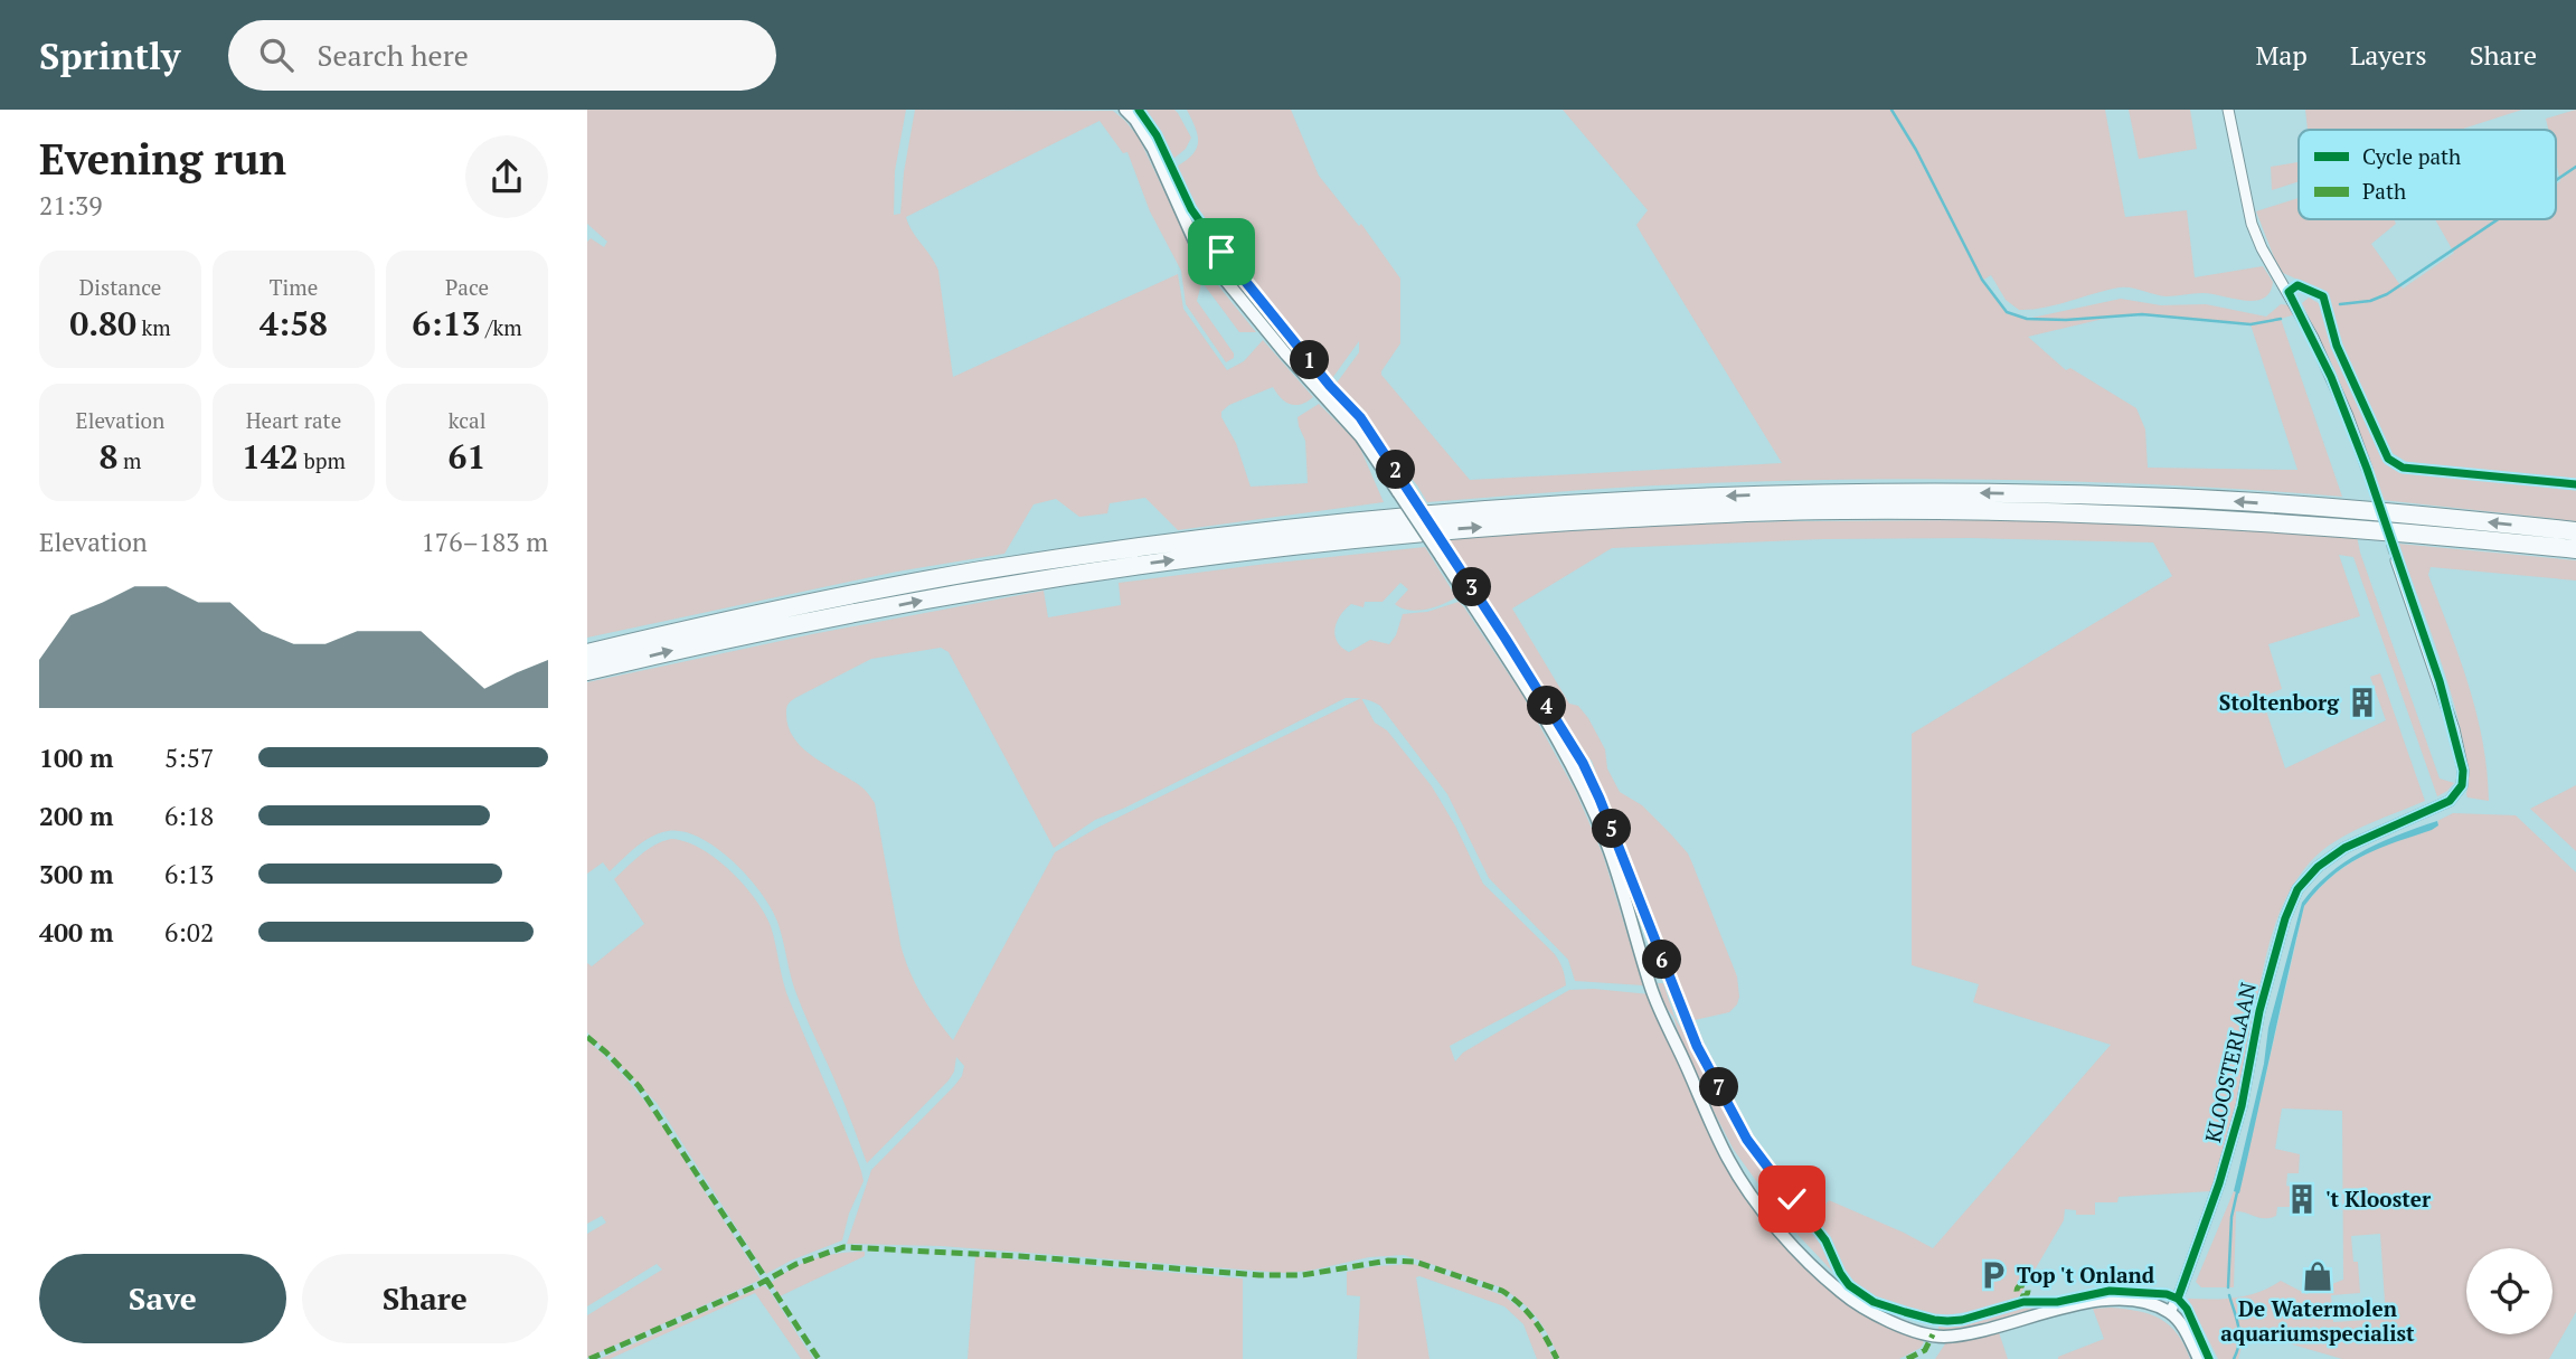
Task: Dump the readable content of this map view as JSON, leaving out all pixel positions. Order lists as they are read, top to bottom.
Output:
{
  "streets": {
    "street": ["KLOOSTERLAAN"]
  },
  "places": {
    "building": ["Stoltenborg", "'t Klooster"],
    "parking": ["Top 't Onland"],
    "shop": ["De Watermolen aquariumspecialist"]
  },
  "legend": ["Cycle path", "Path"],
  "page": {
    "header": "Sprintly",
    "search": "Search here",
    "nav": ["Map", "Layers", "Share"],
    "heading": ["Evening run", "21:39"],
    "stats": [
      ["Distance", "0.80 km"],
      ["Time", "4:58"],
      ["Pace", "6:13 /km"],
      ["Elevation", "8 m"],
      ["Heart rate", "142 bpm"],
      ["kcal", "61"]
    ],
    "pins": [
      "1",
      "2",
      "3",
      "4",
      "5",
      "6",
      "7"
    ],
    "chart": ["Elevation", "176–183 m"],
    "list": [
      {
        "name": "100 m",
        "note": "5:57"
      },
      {
        "name": "200 m",
        "note": "6:18"
      },
      {
        "name": "300 m",
        "note": "6:13"
      },
      {
        "name": "400 m",
        "note": "6:02"
      }
    ],
    "buttons": ["Save", "Share"]
  }
}
